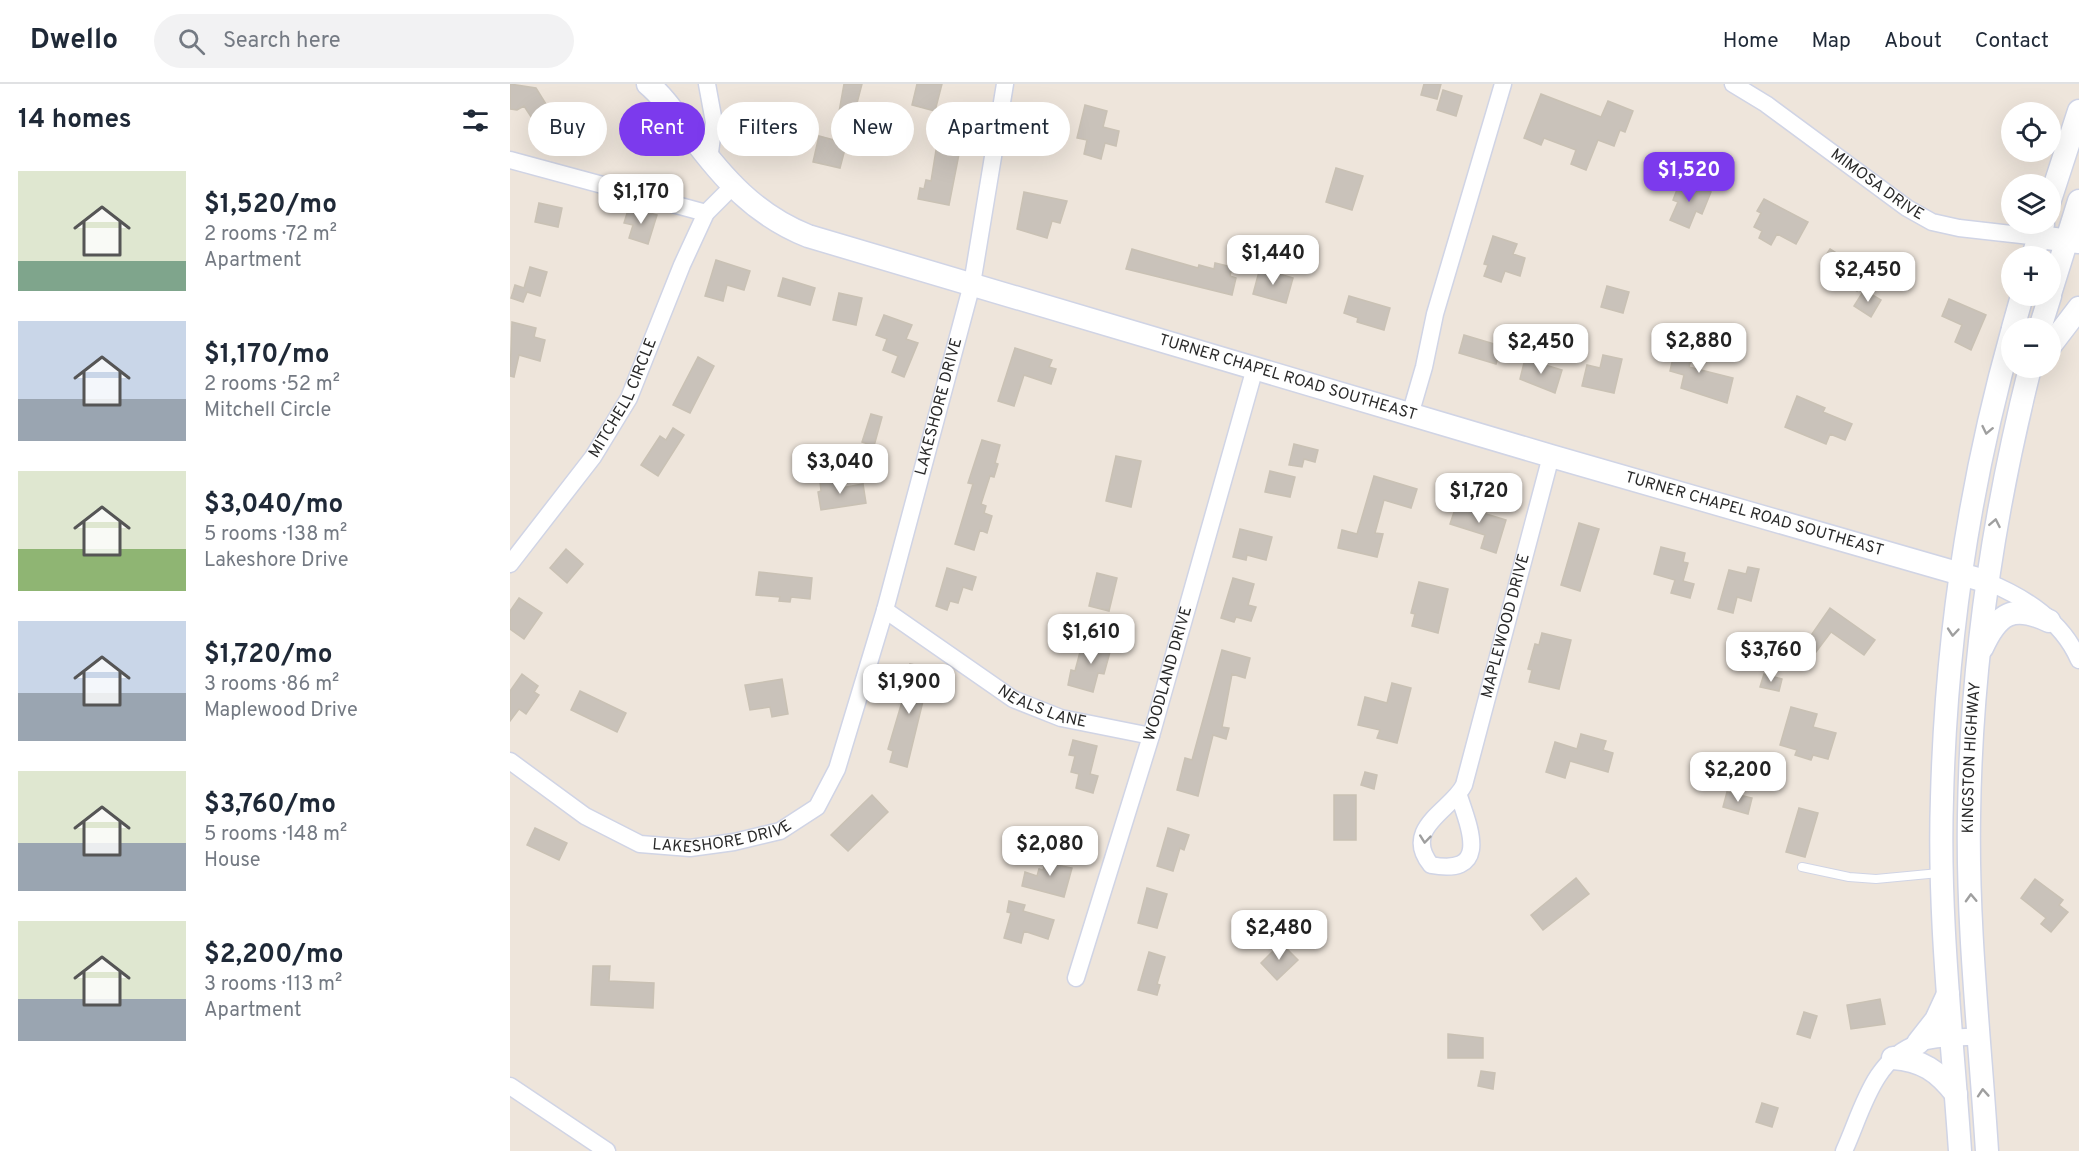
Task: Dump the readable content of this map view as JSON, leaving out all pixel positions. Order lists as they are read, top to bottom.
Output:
{
  "streets": {
    "main road": ["TURNER CHAPEL ROAD SOUTHEAST", "KINGSTON HIGHWAY"],
    "street": [
      "MIMOSA DRIVE",
      "MITCHELL CIRCLE",
      "LAKESHORE DRIVE",
      "MAPLEWOOD DRIVE",
      "WOODLAND DRIVE",
      "NEALS LANE"
    ]
  },
  "crossings": [
    ["TURNER CHAPEL ROAD SOUTHEAST", "MITCHELL CIRCLE"],
    ["TURNER CHAPEL ROAD SOUTHEAST", "LAKESHORE DRIVE"],
    ["TURNER CHAPEL ROAD SOUTHEAST", "MAPLEWOOD DRIVE"],
    ["TURNER CHAPEL ROAD SOUTHEAST", "WOODLAND DRIVE"],
    ["TURNER CHAPEL ROAD SOUTHEAST", "KINGSTON HIGHWAY"],
    ["LAKESHORE DRIVE", "NEALS LANE"],
    ["WOODLAND DRIVE", "NEALS LANE"]
  ],
  "page": {
    "header": "Dwello",
    "search": "Search here",
    "nav": [
      "Home",
      "Map",
      "About",
      "Contact"
    ],
    "heading": "14 homes",
    "map_buttons": ["+", "−"],
    "chip": [
      "Buy",
      "Rent",
      "Filters",
      "New",
      "Apartment"
    ],
    "price": [
      "$1,520",
      "$1,170",
      "$1,440",
      "$2,450",
      "$2,880",
      "$2,450",
      "$3,040",
      "$1,720",
      "$1,610",
      "$3,760",
      "$1,900",
      "$2,200",
      "$2,080",
      "$2,480"
    ],
    "list": [
      {
        "name": "$1,520/mo",
        "note": "2 rooms · 72 m² · Apartment"
      },
      {
        "name": "$1,170/mo",
        "note": "2 rooms · 52 m² · Mitchell Circle"
      },
      {
        "name": "$3,040/mo",
        "note": "5 rooms · 138 m² · Lakeshore Drive"
      },
      {
        "name": "$1,720/mo",
        "note": "3 rooms · 86 m² · Maplewood Drive"
      },
      {
        "name": "$3,760/mo",
        "note": "5 rooms · 148 m² · House"
      },
      {
        "name": "$2,200/mo",
        "note": "3 rooms · 113 m² · Apartment"
      }
    ]
  }
}
